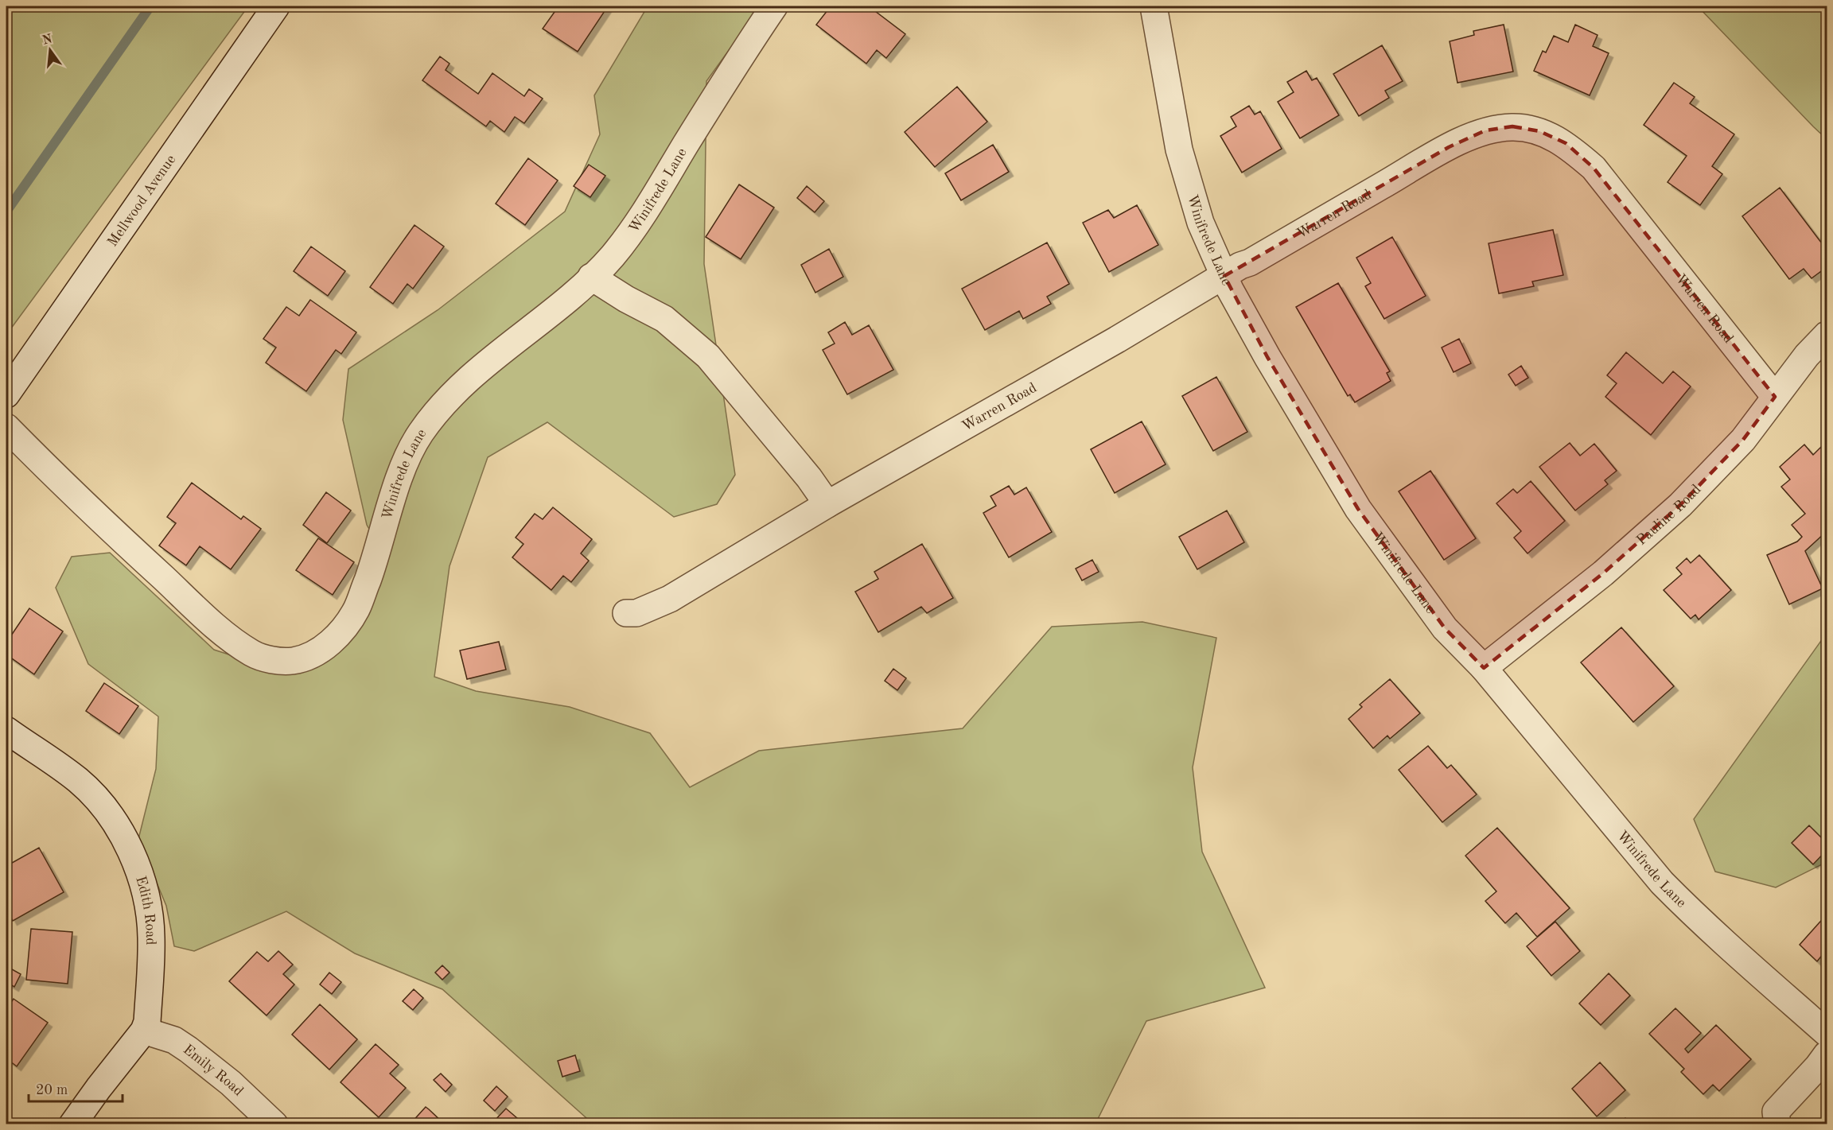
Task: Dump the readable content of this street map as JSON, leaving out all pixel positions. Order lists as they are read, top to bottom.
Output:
{
  "streets": {
    "street": [
      "Winifrede Lane",
      "Mellwood Avenue",
      "Warren Road",
      "Pauline Road",
      "Edith Road",
      "Emily Road"
    ]
  },
  "crossings": [
    ["Winifrede Lane", "Warren Road"],
    ["Winifrede Lane", "Pauline Road"],
    ["Warren Road", "Pauline Road"],
    ["Edith Road", "Emily Road"]
  ],
  "scale_bar": "20 m",
  "north": "top"
}
